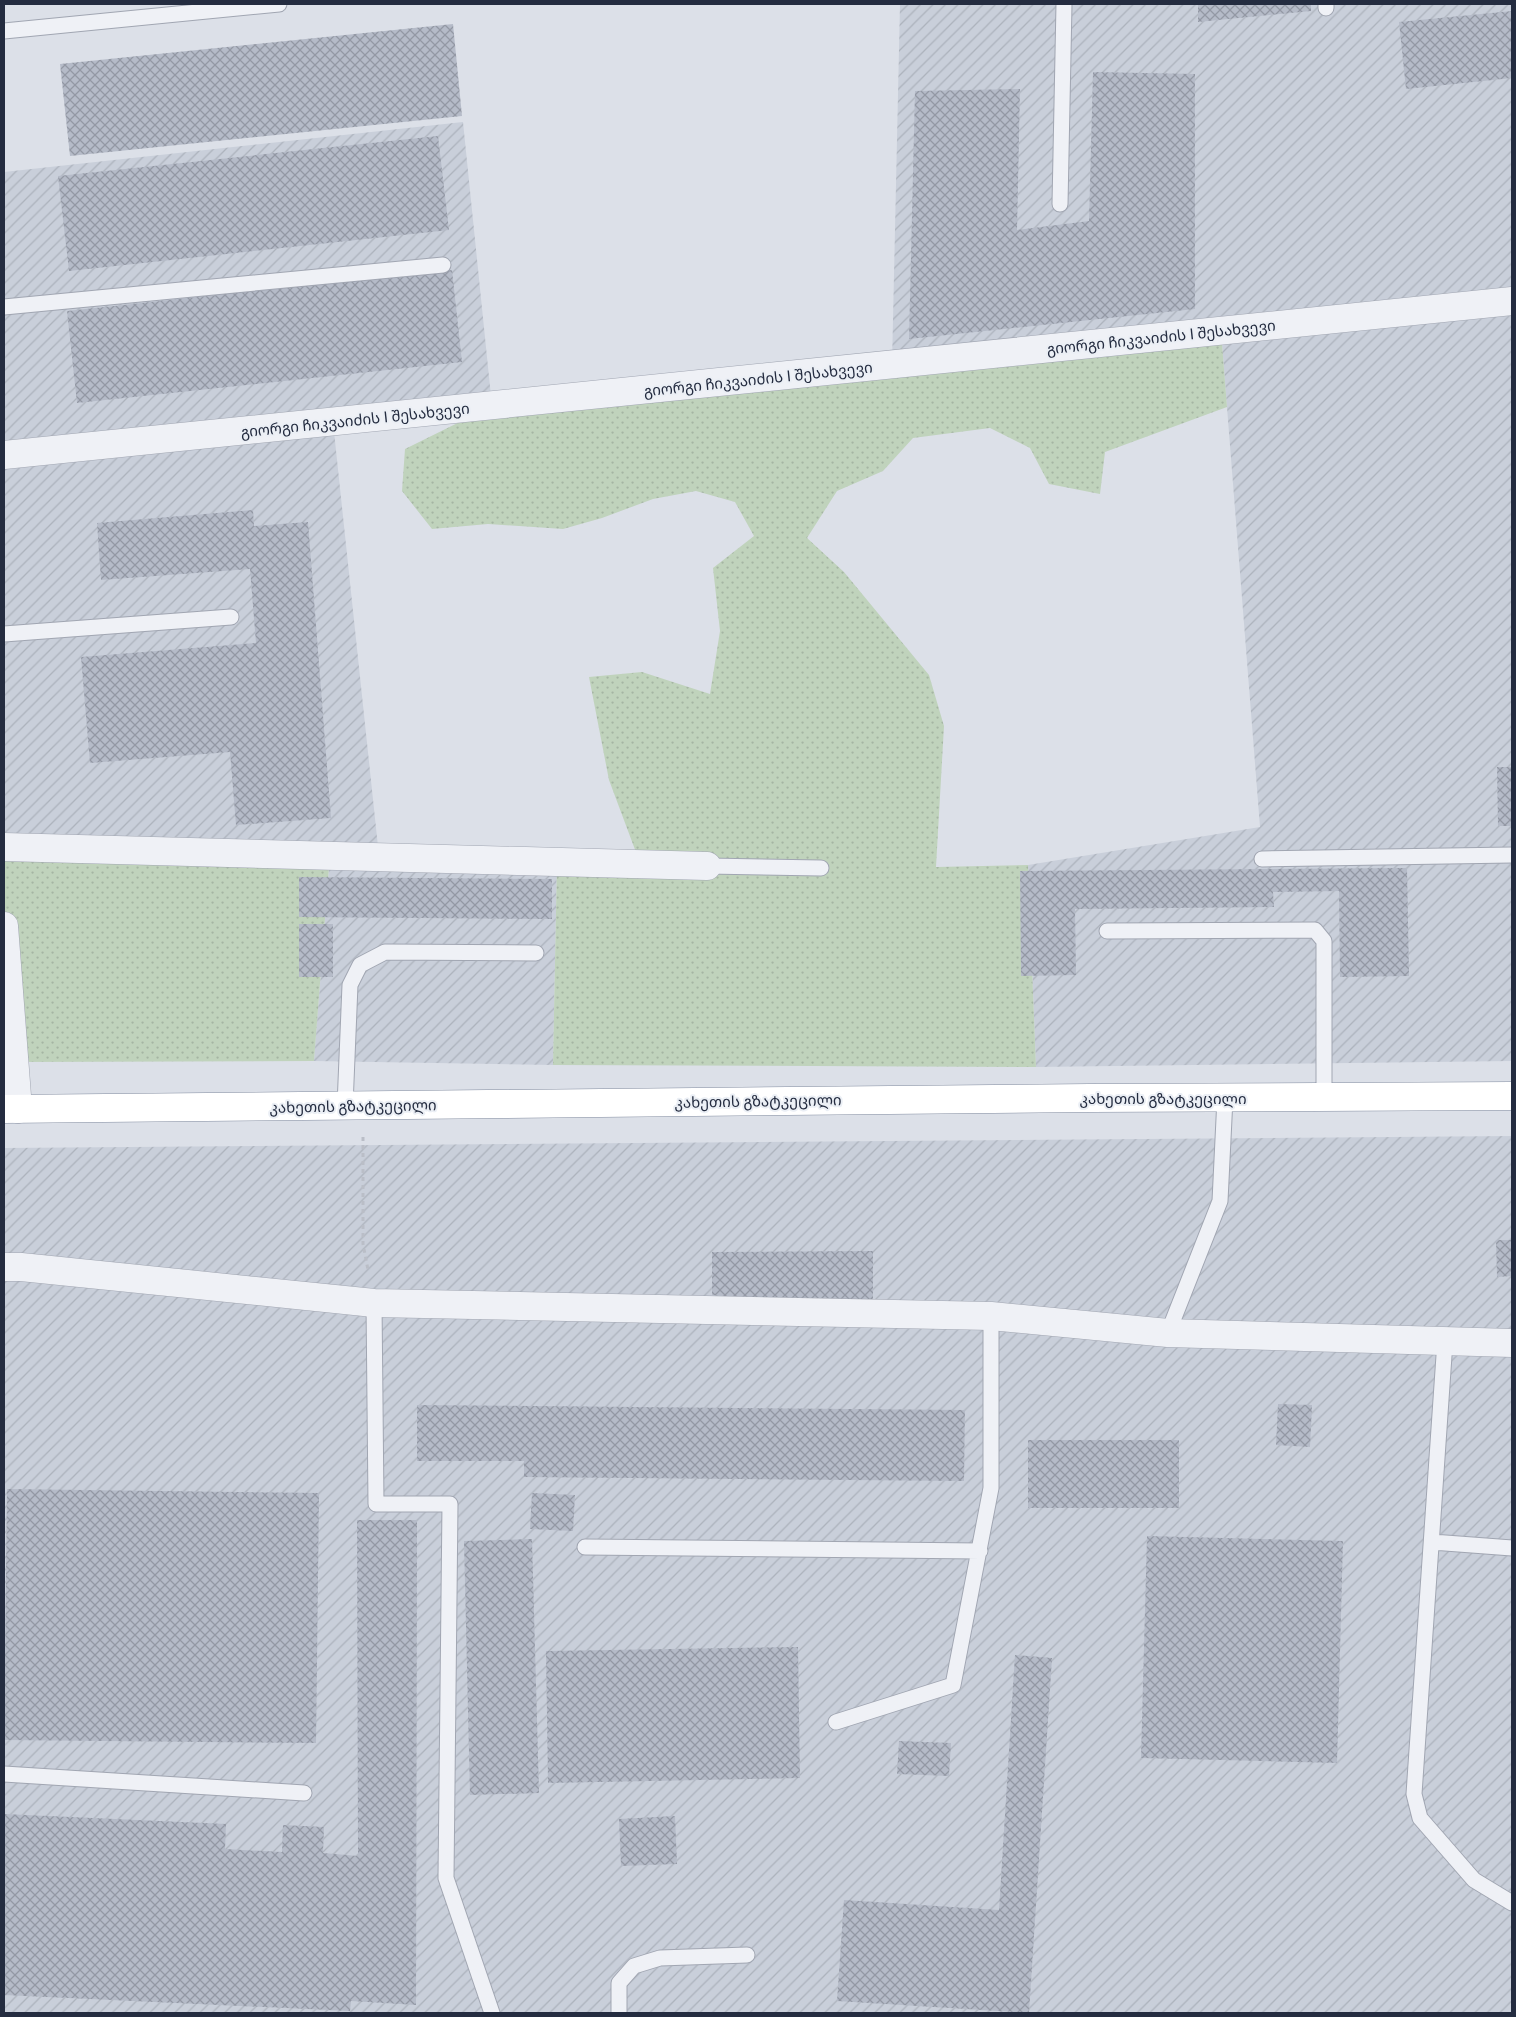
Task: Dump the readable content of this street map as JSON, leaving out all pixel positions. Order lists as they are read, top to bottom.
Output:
{
  "streets": {
    "highway": ["კახეთის გზატკეცილი"],
    "street": ["გიორგი ჩიკვაიძის I შესახვევი"]
  }
}
